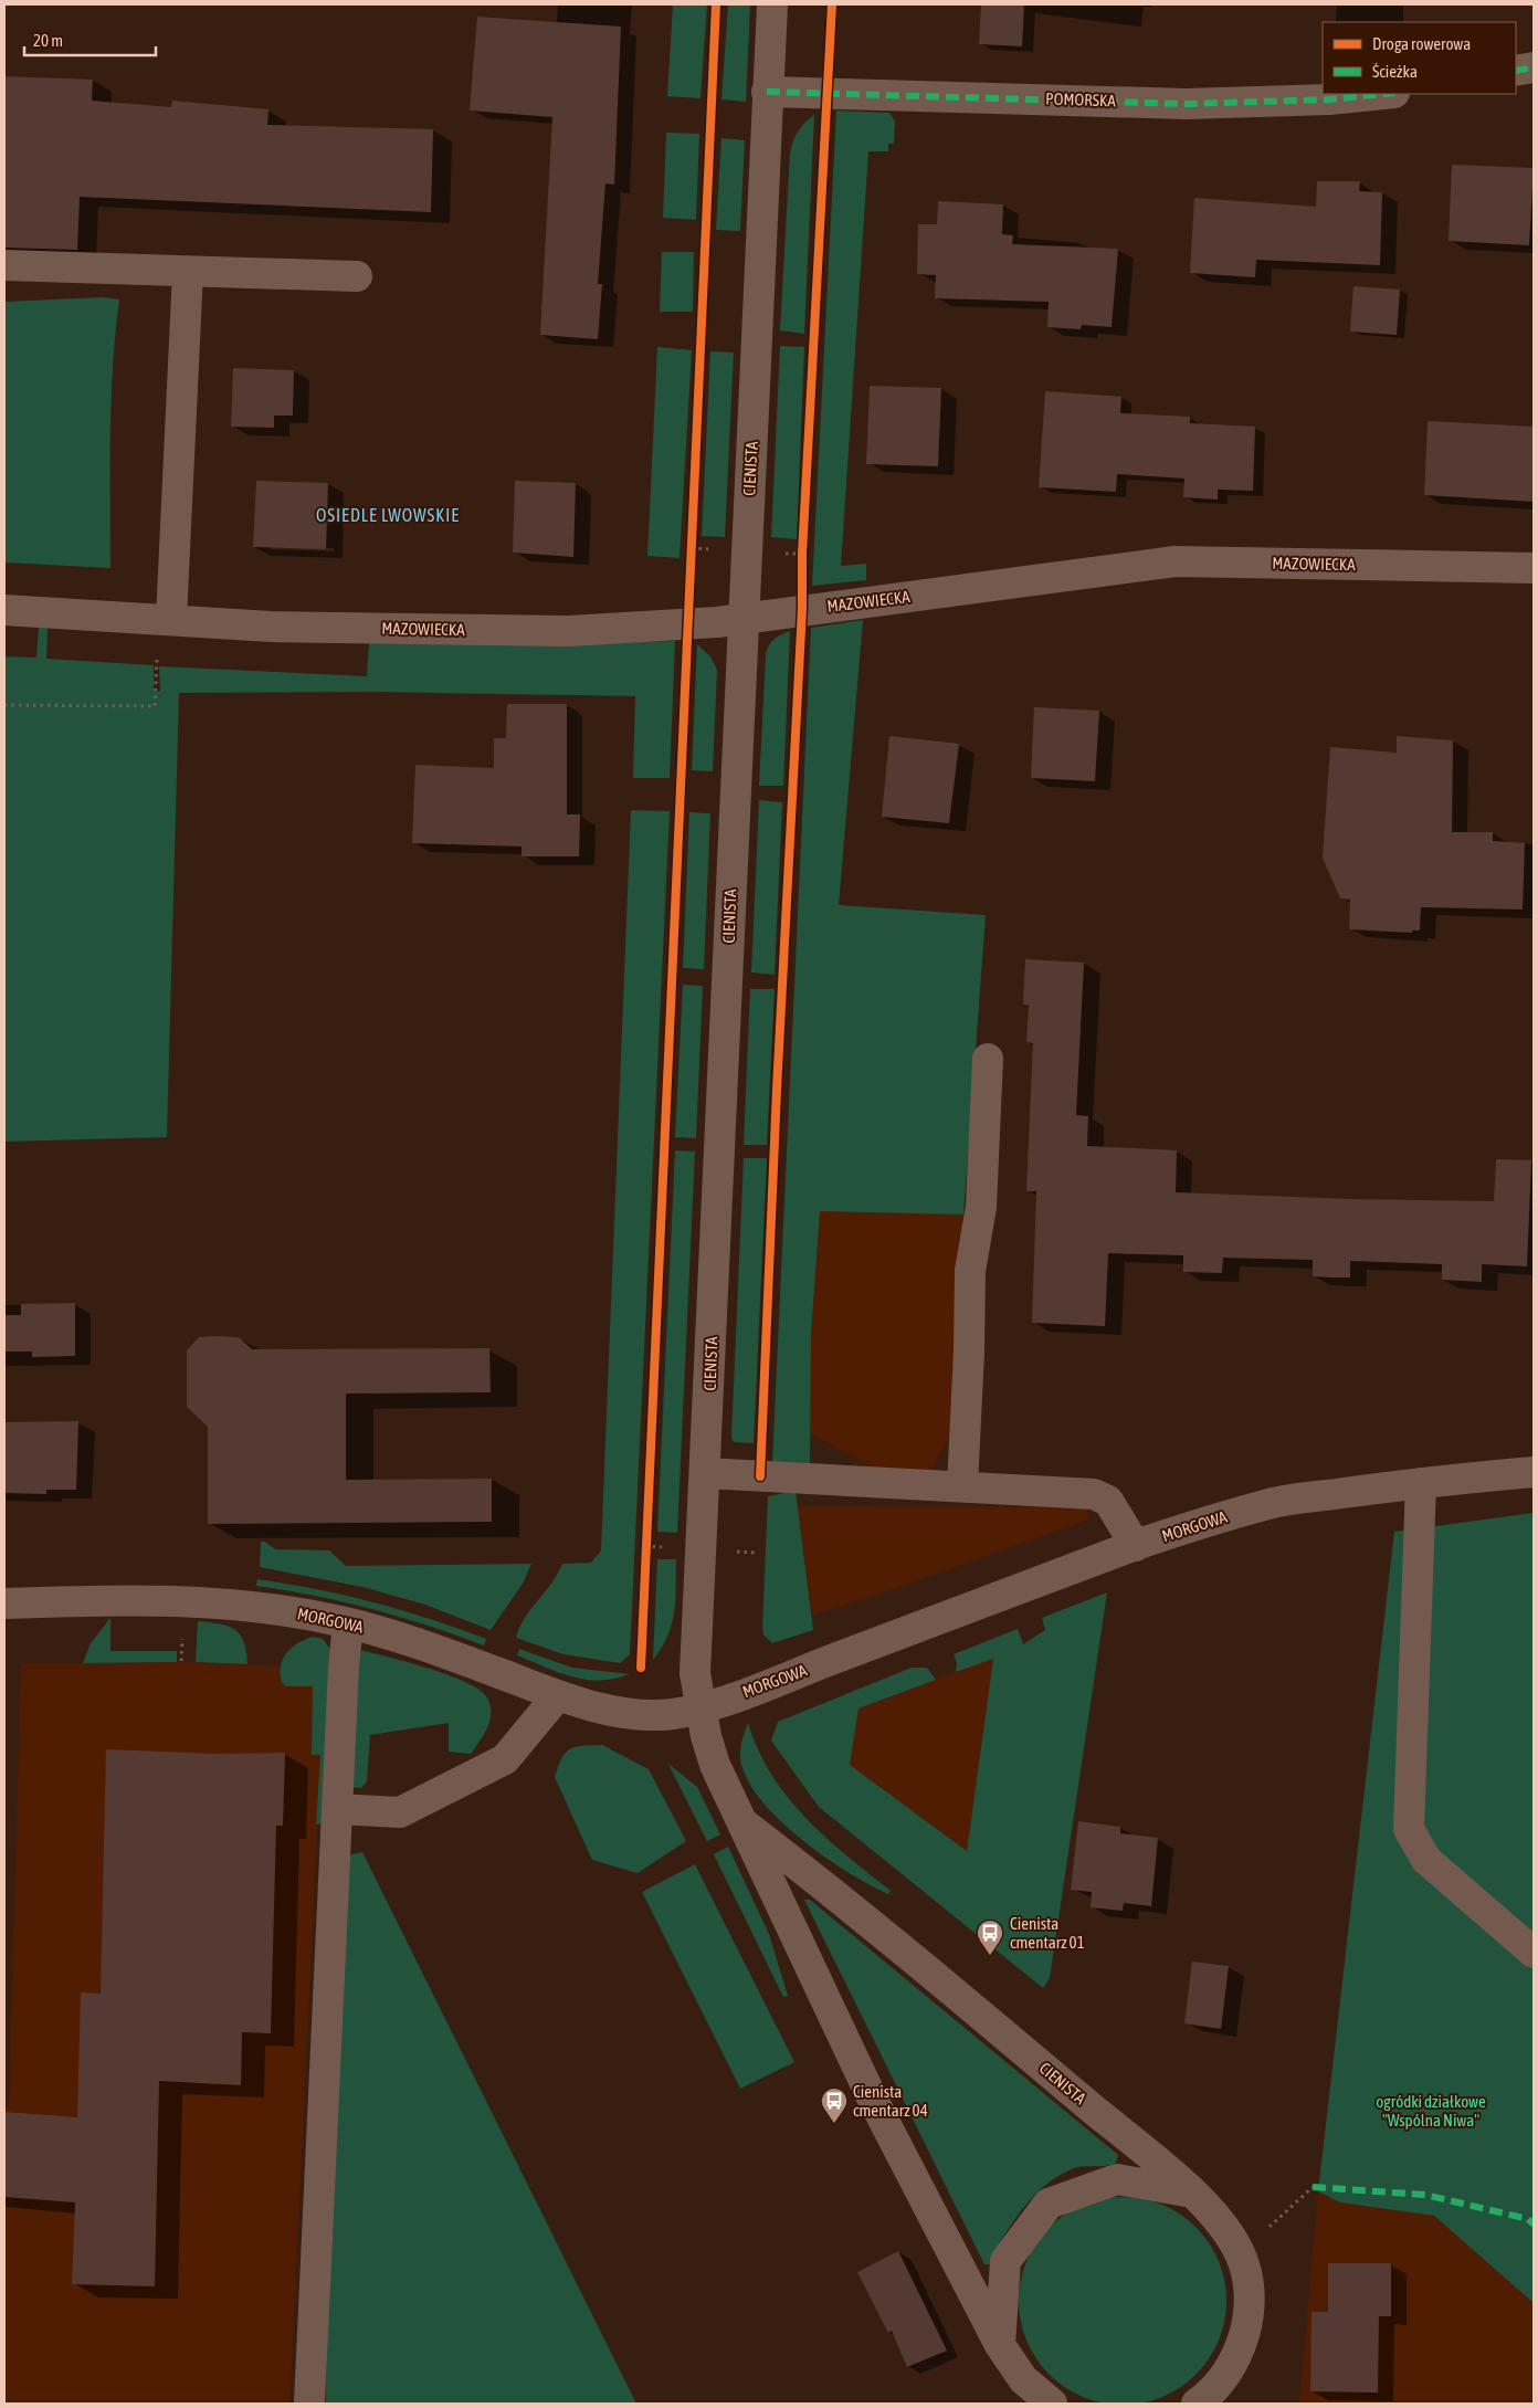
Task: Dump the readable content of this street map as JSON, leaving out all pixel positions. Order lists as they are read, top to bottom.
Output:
{
  "streets": {
    "street": [
      "POMORSKA",
      "CIENISTA",
      "MAZOWIECKA",
      "MORGOWA"
    ]
  },
  "crossings": [
    ["POMORSKA", "CIENISTA"],
    ["CIENISTA", "MAZOWIECKA"],
    ["CIENISTA", "MORGOWA"]
  ],
  "districts": ["OSIEDLE LWOWSKIE"],
  "parks": ["ogródki działkowe \"Wspólna Niwa\""],
  "places": {
    "bus stop": ["Cienista cmentarz 01", "Cienista cmentarz 04"]
  },
  "legend": ["Droga rowerowa", "Ścieżka"],
  "scale_bar": "20 m"
}
